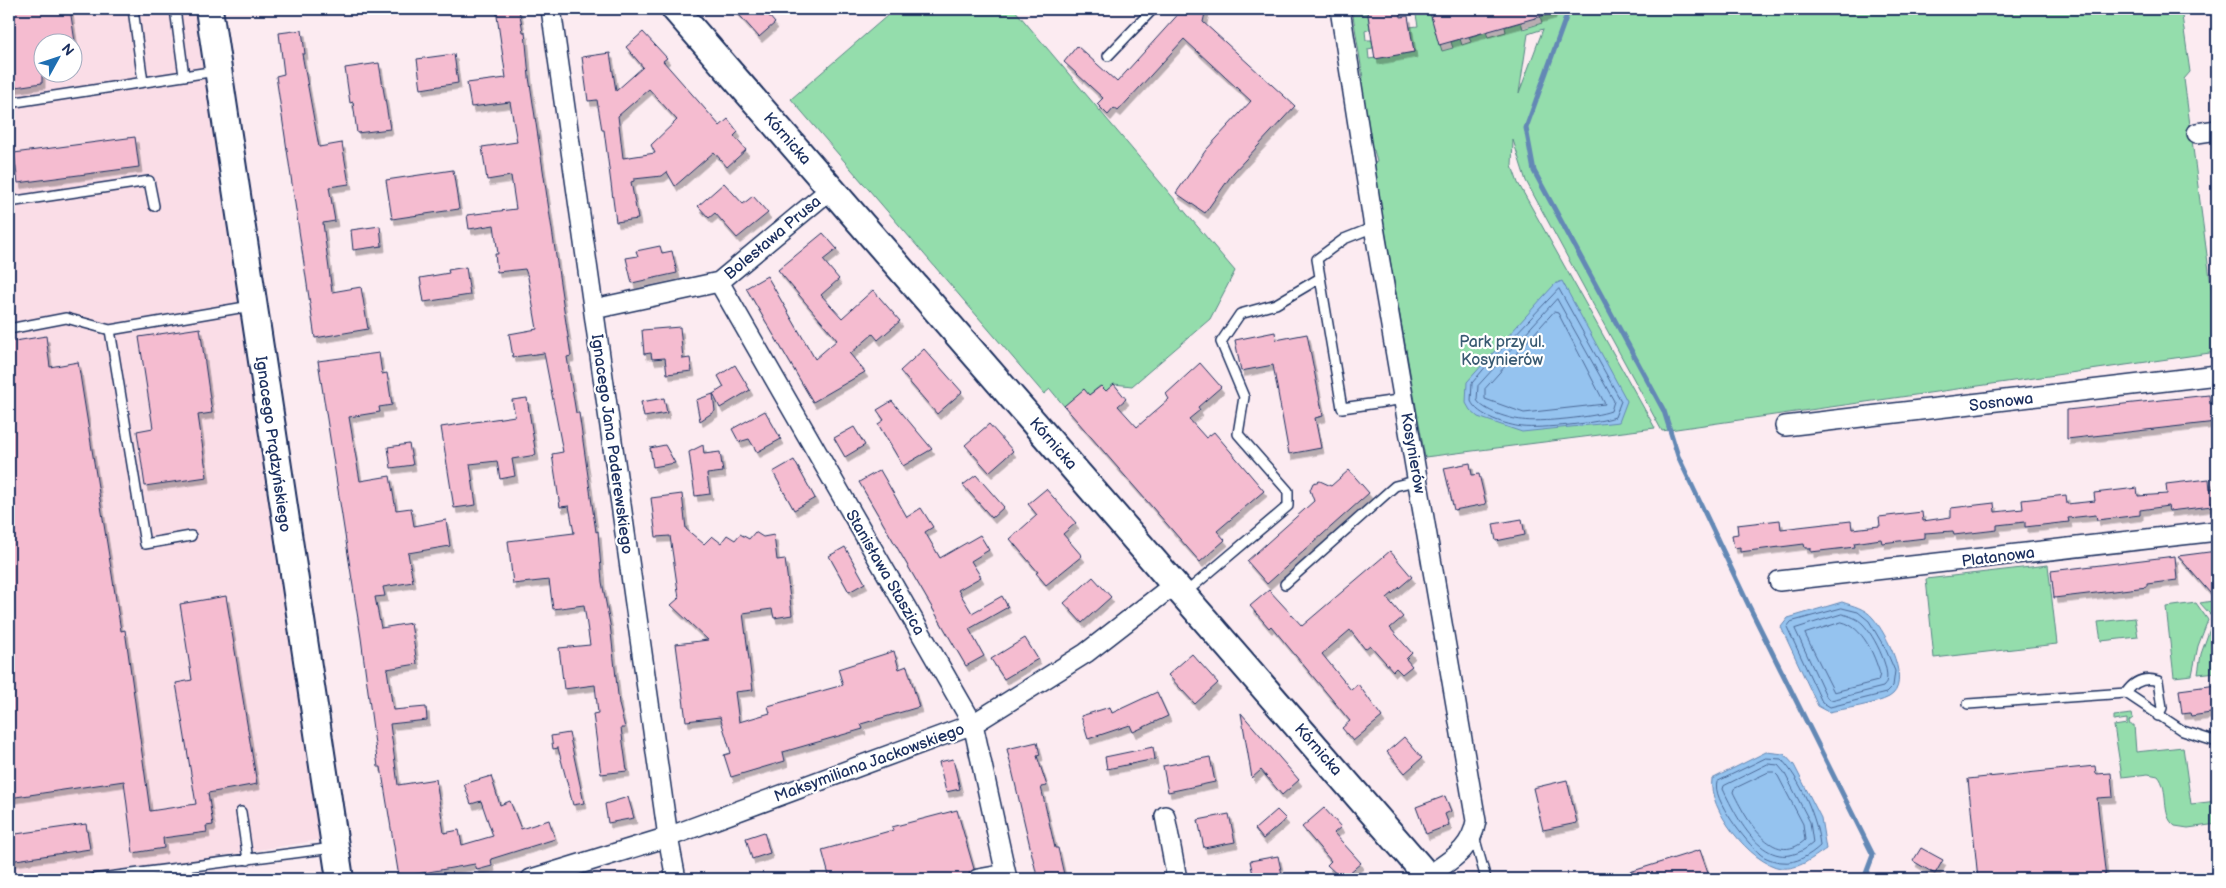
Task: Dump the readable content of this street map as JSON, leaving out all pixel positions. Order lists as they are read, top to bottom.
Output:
{
  "streets": {
    "street": [
      "Kórnicka",
      "Bolesława Prusa",
      "Sosnowa",
      "Ignacego Prądzyńskiego",
      "Ignacego Jana Paderewskiego",
      "Kosynierów",
      "Platanowa",
      "Stanisława Staszica",
      "Maksymiliana Jackowskiego"
    ]
  },
  "crossings": [
    ["Kórnicka", "Bolesława Prusa"],
    ["Kórnicka", "Maksymiliana Jackowskiego"],
    ["Bolesława Prusa", "Ignacego Jana Paderewskiego"],
    ["Bolesława Prusa", "Stanisława Staszica"],
    ["Ignacego Jana Paderewskiego", "Maksymiliana Jackowskiego"],
    ["Stanisława Staszica", "Maksymiliana Jackowskiego"]
  ],
  "parks": ["Park przy ul. Kosynierów"],
  "north": "top right"
}
